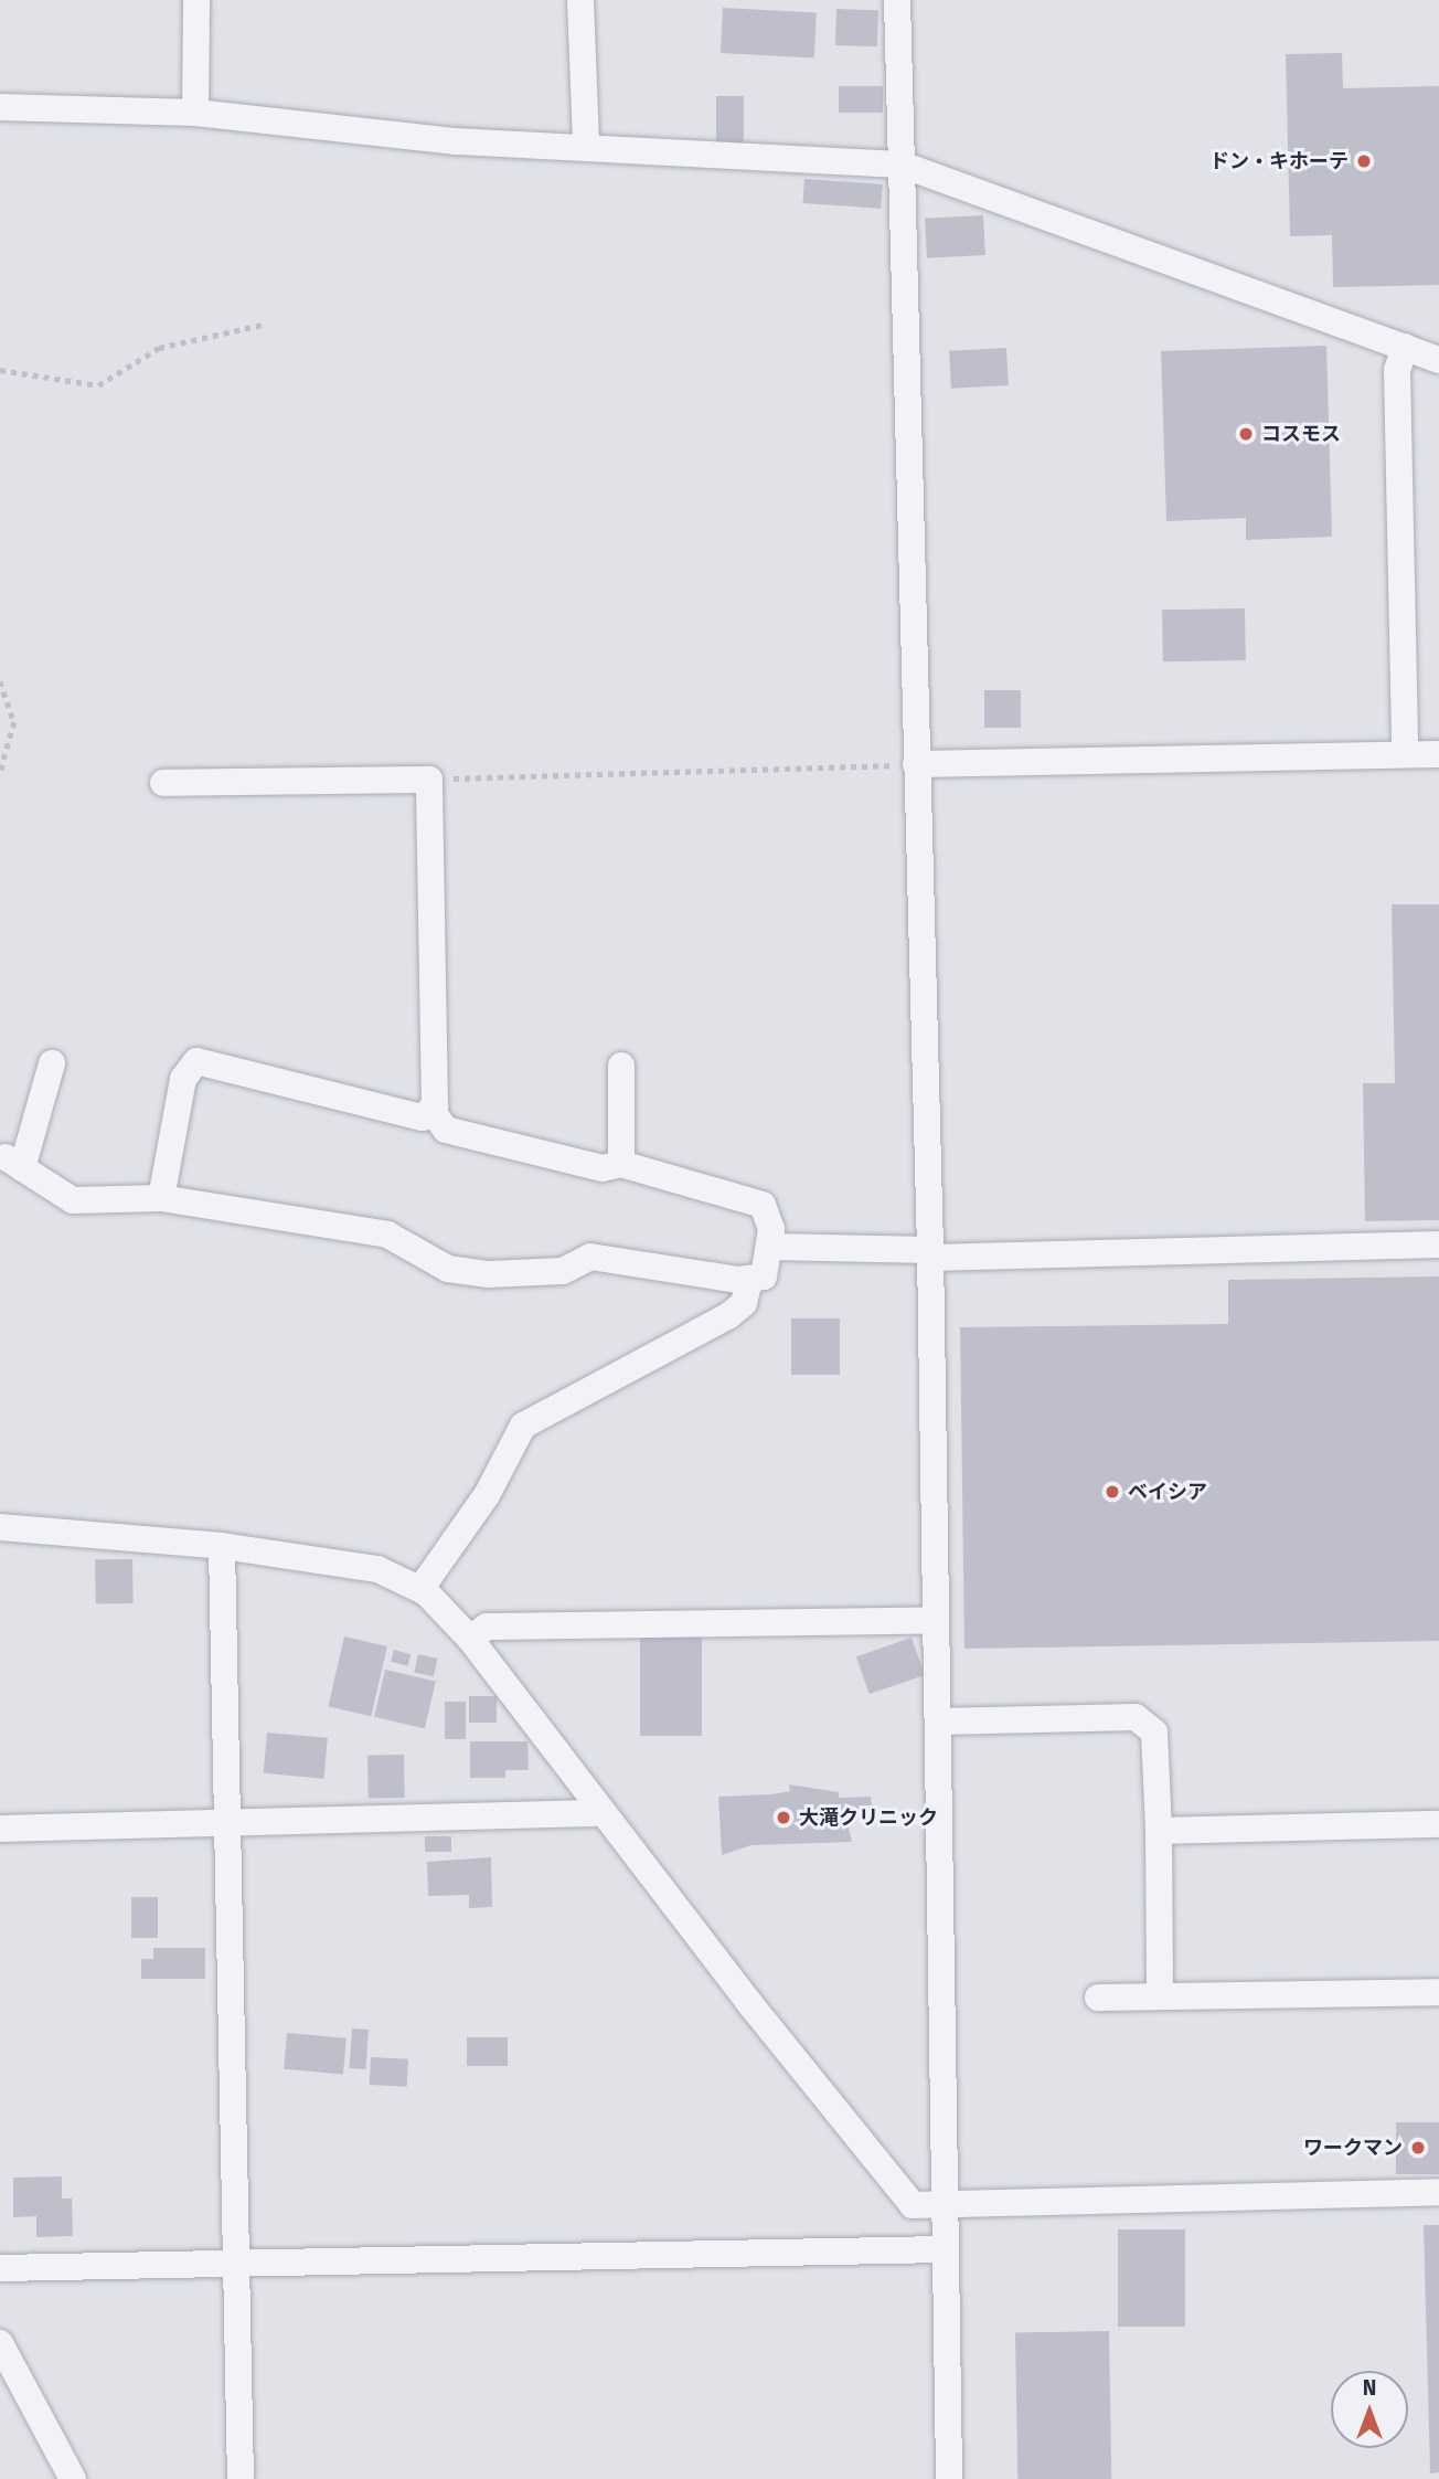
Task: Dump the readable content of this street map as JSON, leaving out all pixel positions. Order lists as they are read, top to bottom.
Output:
{
  "places": [
    "ドン・キホーテ",
    "コスモス",
    "ベイシア",
    "大滝クリニック",
    "ワークマン"
  ],
  "north": "top"
}
